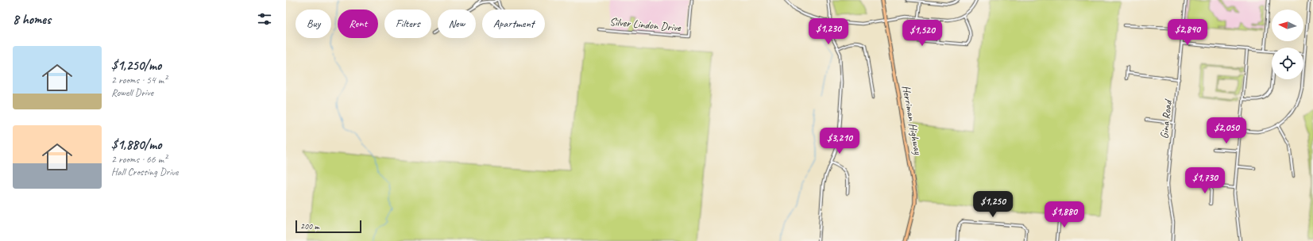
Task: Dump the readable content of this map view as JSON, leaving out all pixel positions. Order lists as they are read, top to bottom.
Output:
{
  "streets": {
    "main road": ["Herriman Highway"],
    "street": ["Silver Lindon Drive", "Gina Road"]
  },
  "scale_bar": "200 m",
  "north": "left",
  "page": {
    "heading": "8 homes",
    "chip": [
      "Buy",
      "Rent",
      "Filters",
      "New",
      "Apartment"
    ],
    "price": [
      "$1,230",
      "$2,840",
      "$1,520",
      "$2,050",
      "$3,210",
      "$1,730",
      "$1,250",
      "$1,880"
    ],
    "list": [
      {
        "name": "$1,250/mo",
        "note": "2 rooms · 54 m² · Rowell Drive"
      },
      {
        "name": "$1,880/mo",
        "note": "2 rooms · 66 m² · Hall Crossing Drive"
      }
    ],
    "scale": "200 m"
  }
}
